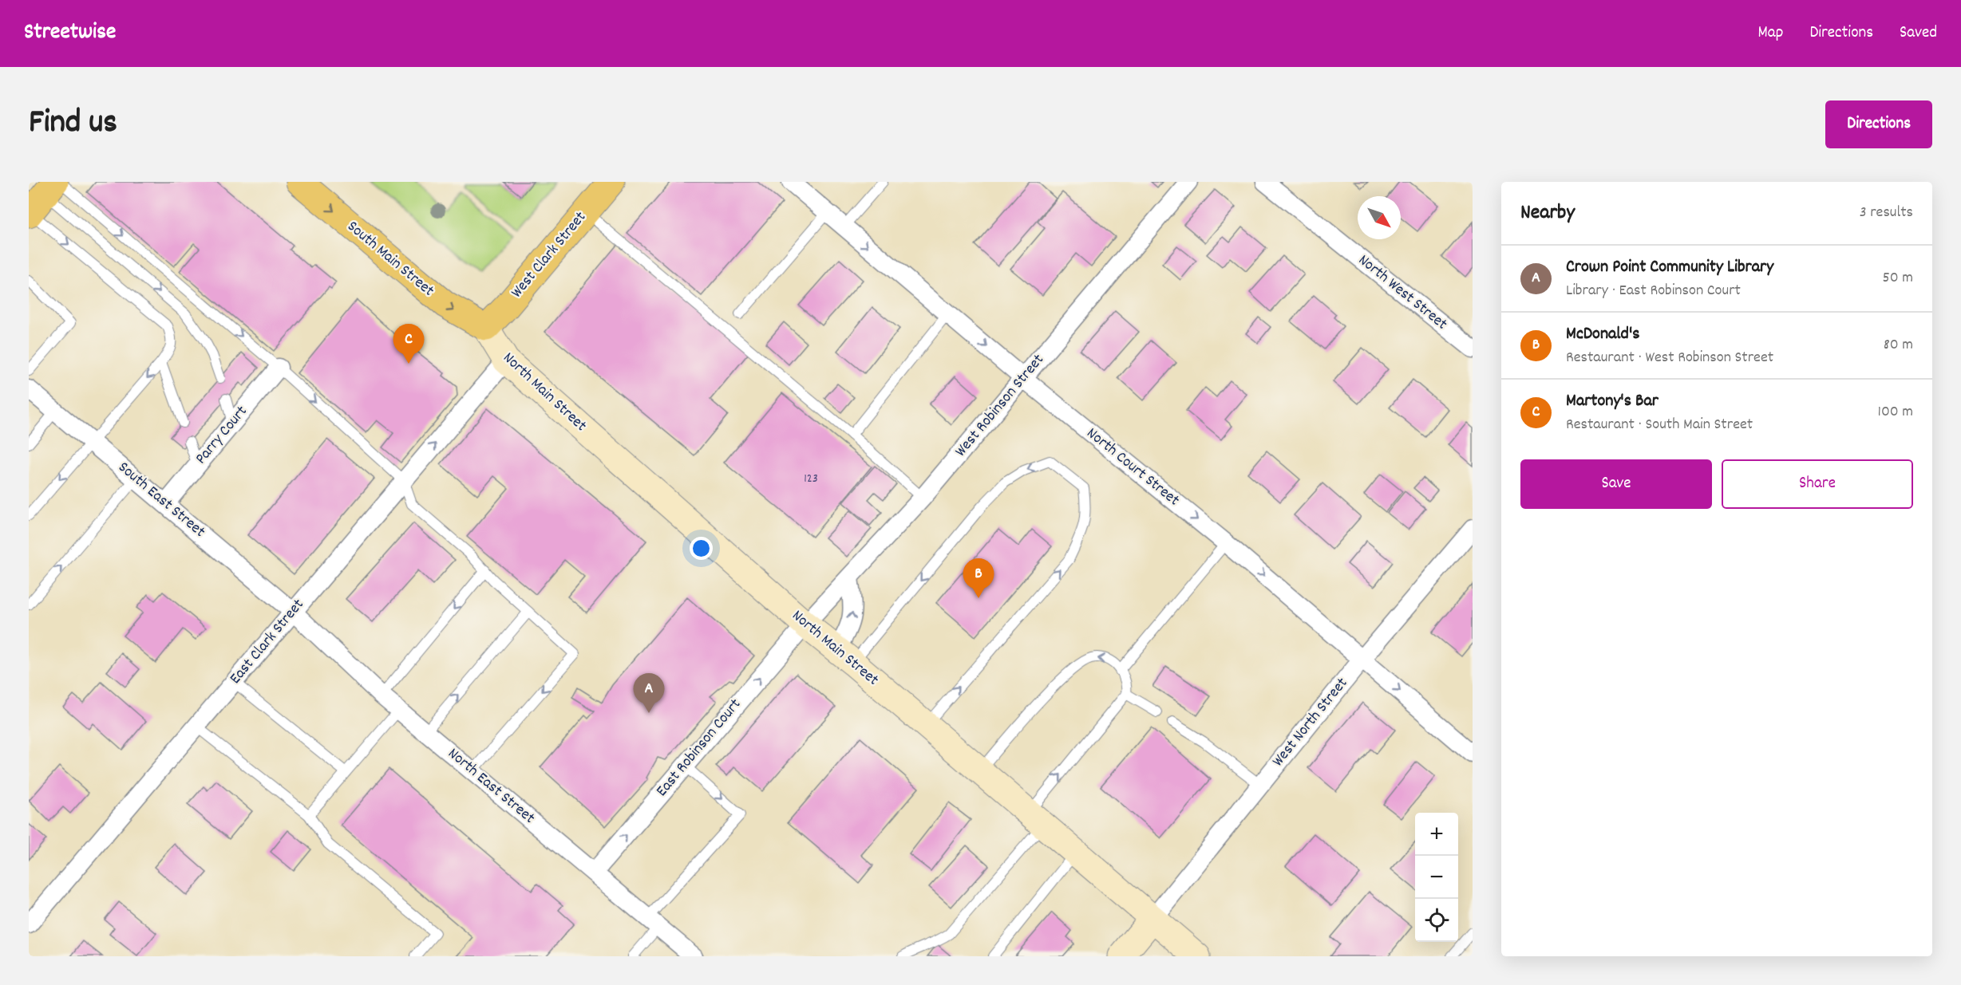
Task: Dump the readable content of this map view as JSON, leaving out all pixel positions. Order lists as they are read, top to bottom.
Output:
{
  "streets": {
    "main road": ["West Clark Street", "South Main Street", "North Main Street"],
    "street": [
      "North West Street",
      "West Robinson Street",
      "Parry Court",
      "North Court Street",
      "South East Street",
      "East Clark Street",
      "West North Street",
      "East Robinson Court",
      "North East Street"
    ]
  },
  "crossings": [
    ["West Clark Street", "South Main Street"],
    ["West Clark Street", "North Main Street"],
    ["South Main Street", "North Main Street"],
    ["North Main Street", "West Robinson Street"],
    ["North Main Street", "East Clark Street"],
    ["North Main Street", "West North Street"],
    ["North Main Street", "East Robinson Court"],
    ["West Robinson Street", "North Court Street"],
    ["West Robinson Street", "East Robinson Court"],
    ["Parry Court", "South East Street"],
    ["North Court Street", "West North Street"],
    ["South East Street", "East Clark Street"],
    ["South East Street", "North East Street"],
    ["East Clark Street", "North East Street"],
    ["East Robinson Court", "North East Street"]
  ],
  "one_way": ["South Main Street", "North Court Street", "East Robinson Court"],
  "house_numbers": ["123"],
  "north": "bottom right",
  "page": {
    "header": "Streetwise",
    "nav": ["Map", "Directions", "Saved"],
    "title": "Find us",
    "buttons": [
      "Directions",
      ["Save", "Share"]
    ],
    "heading": ["Nearby", "3 results"],
    "list": [
      {
        "mark": "A",
        "name": "Crown Point Community Library",
        "note": "Library · East Robinson Court",
        "value": "50 m"
      },
      {
        "mark": "B",
        "name": "McDonald's",
        "note": "Restaurant · West Robinson Street",
        "value": "80 m"
      },
      {
        "mark": "C",
        "name": "Martony's Bar",
        "note": "Restaurant · South Main Street",
        "value": "100 m"
      }
    ],
    "pins": ["C", "B", "A"],
    "map_buttons": ["+", "−"]
  }
}
